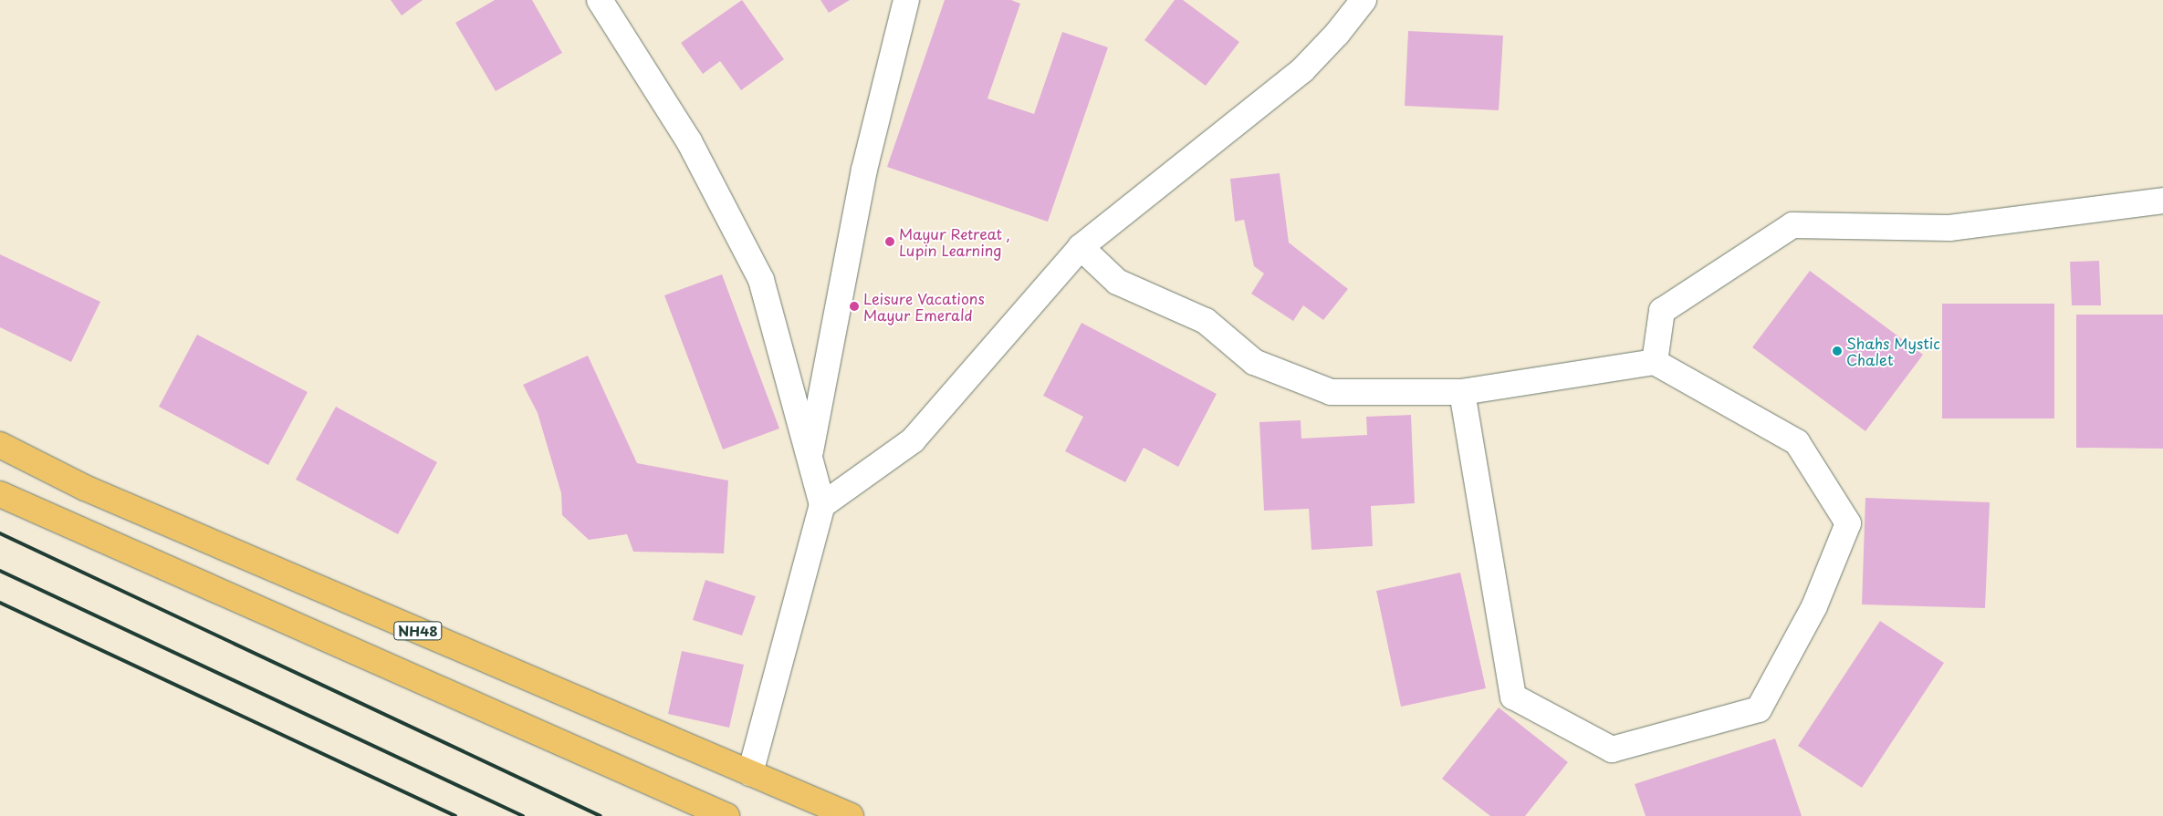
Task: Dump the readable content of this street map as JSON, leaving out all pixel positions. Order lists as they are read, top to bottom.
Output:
{
  "streets": {
    "highway": ["NH48"]
  },
  "places": ["Mayur Retreat , Lupin Learning", "Leisure Vacations Mayur Emerald", "Shahs Mystic Chalet"]
}
